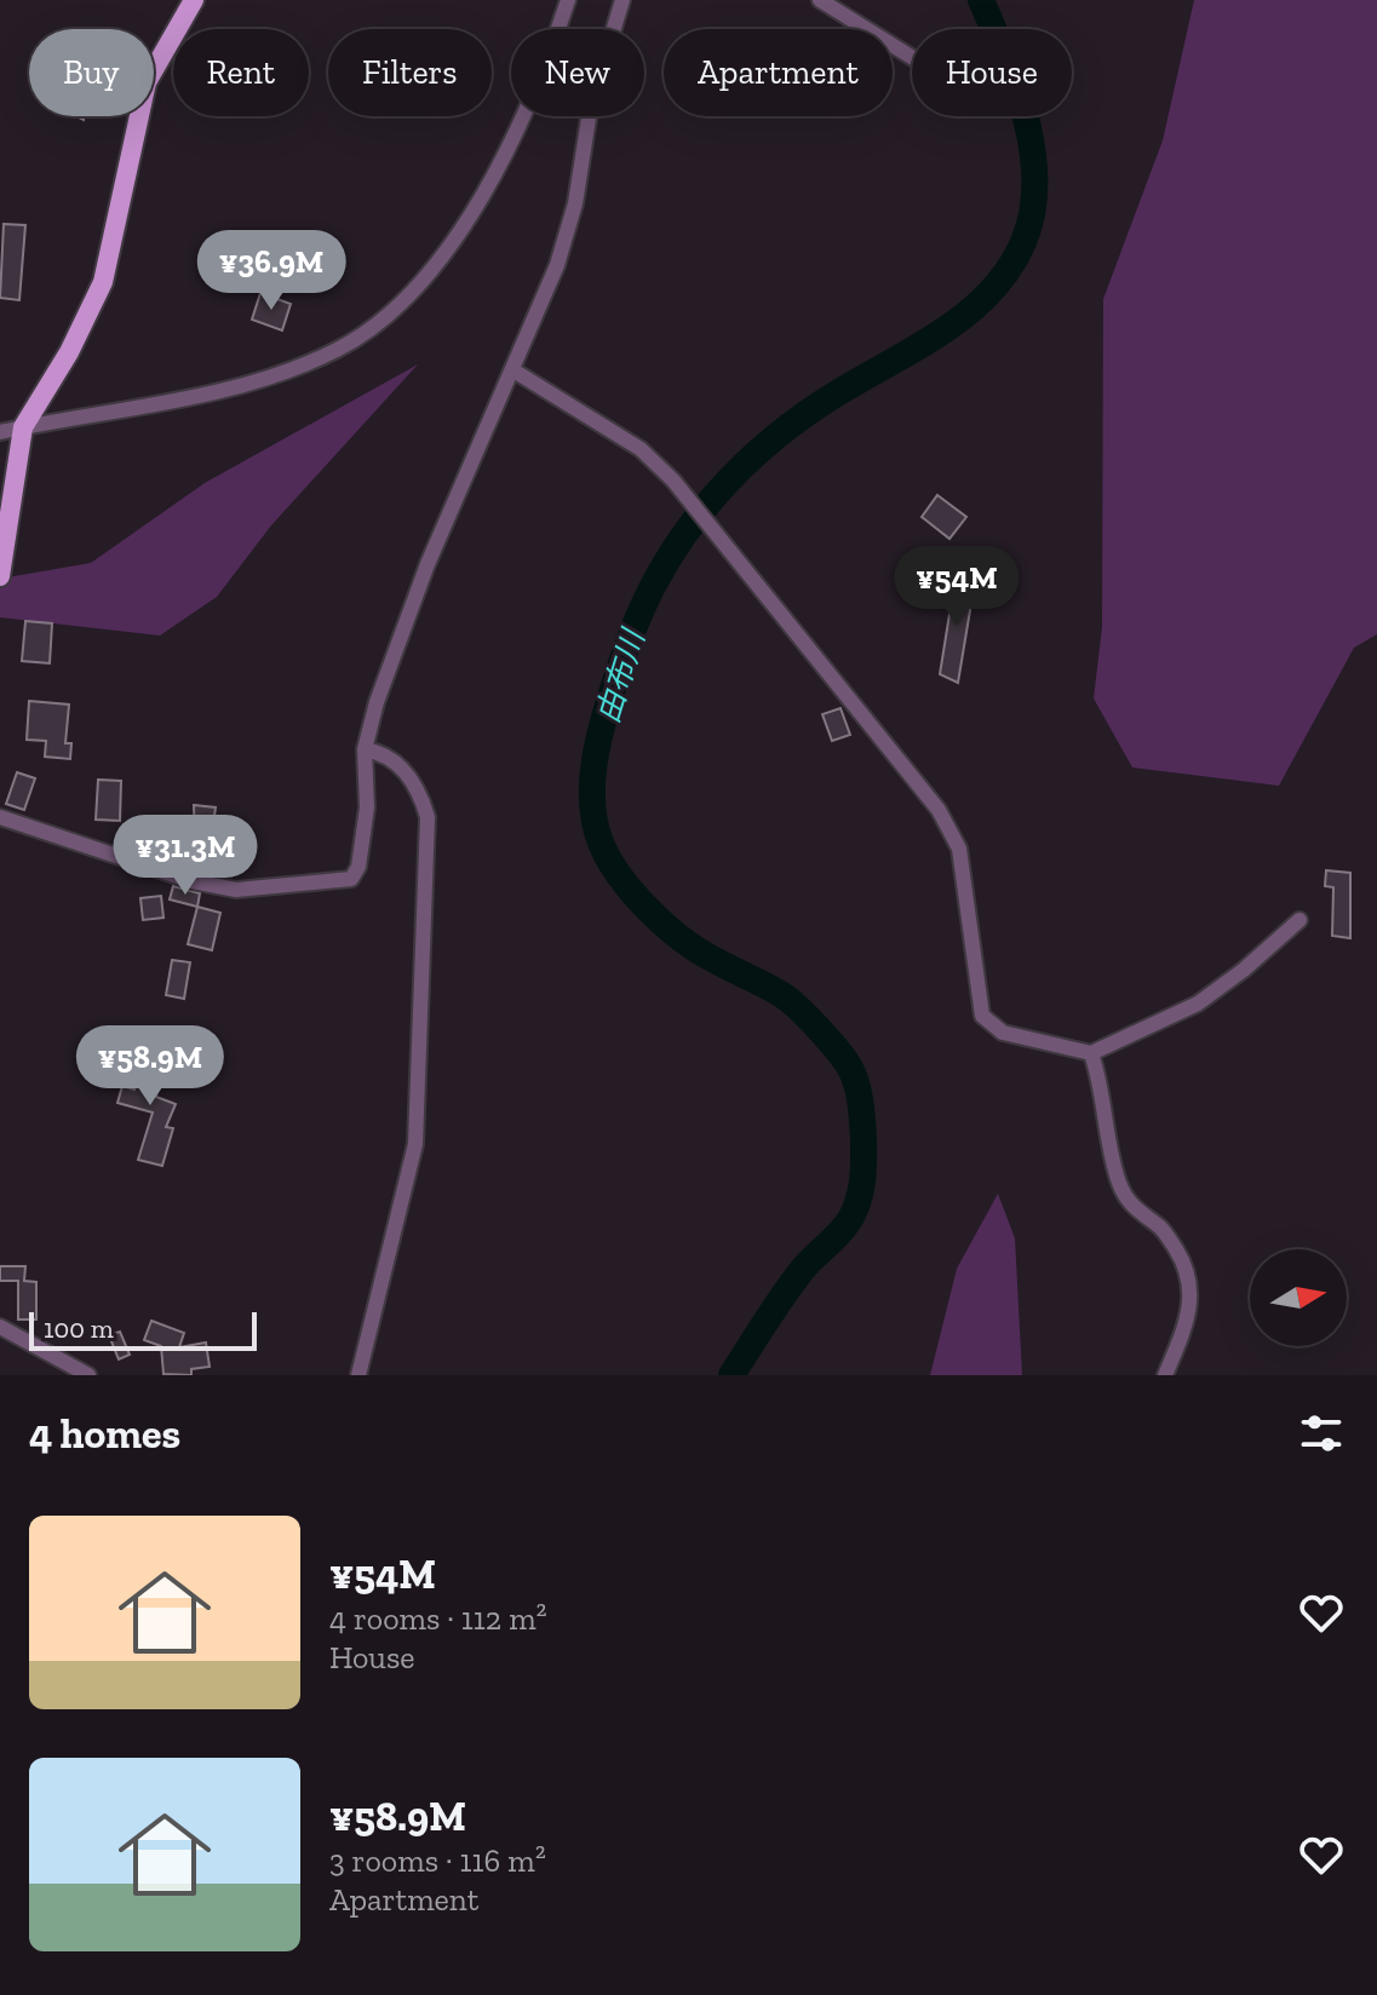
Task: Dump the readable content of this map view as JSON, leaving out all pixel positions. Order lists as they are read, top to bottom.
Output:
{
  "water": ["由布川"],
  "scale_bar": "100 m",
  "north": "right",
  "page": {
    "chip": [
      "Buy",
      "Rent",
      "Filters",
      "New",
      "Apartment",
      "House"
    ],
    "price": [
      "¥36.9M",
      "¥54M",
      "¥31.3M",
      "¥58.9M"
    ],
    "scale": "100 m",
    "heading": "4 homes",
    "list": [
      {
        "name": "¥54M",
        "note": "4 rooms · 112 m² · House"
      },
      {
        "name": "¥58.9M",
        "note": "3 rooms · 116 m² · Apartment"
      }
    ]
  }
}
